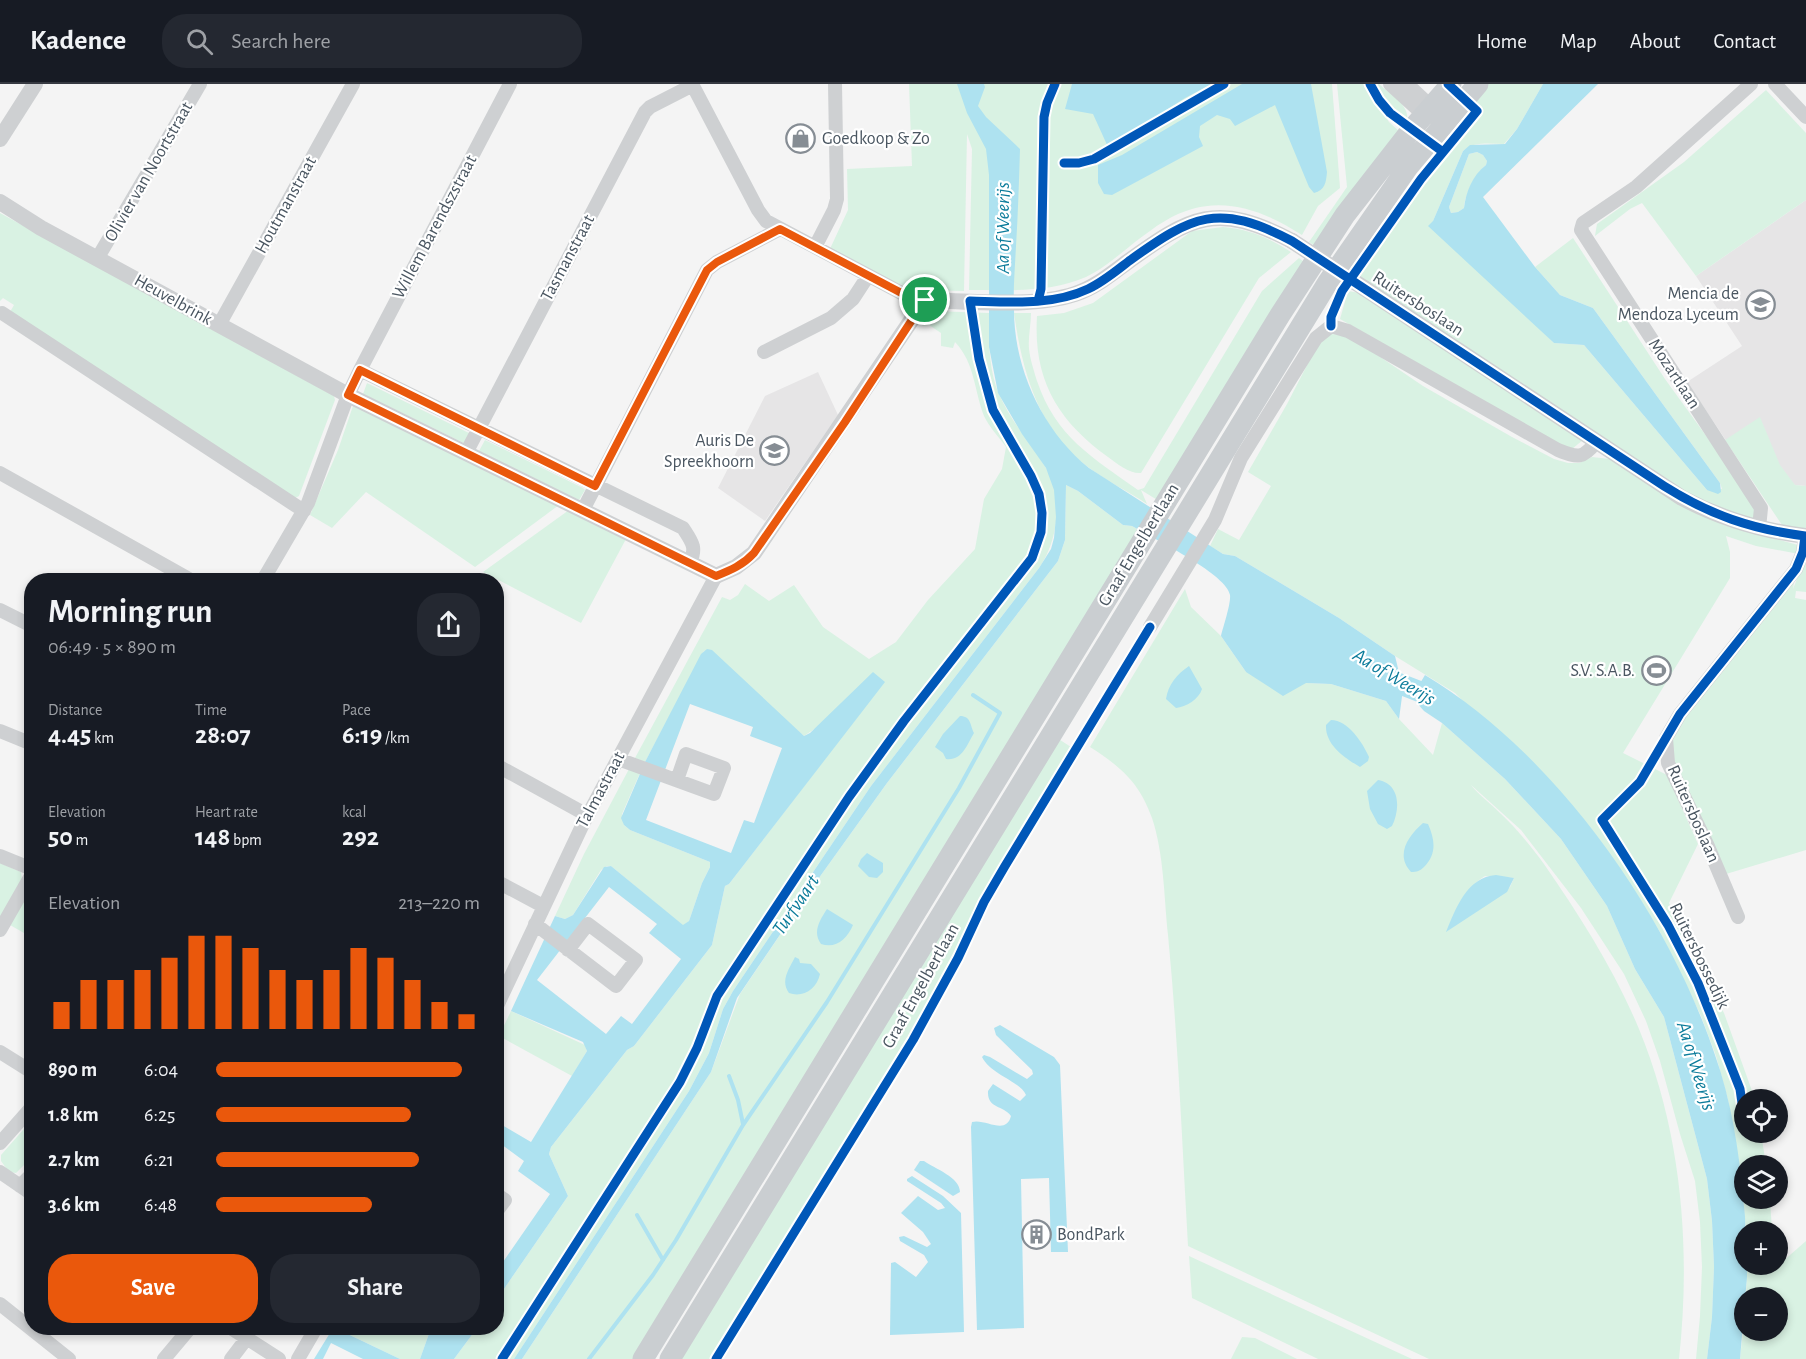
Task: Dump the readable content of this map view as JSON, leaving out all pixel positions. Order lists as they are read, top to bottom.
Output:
{
  "streets": {
    "main road": ["Graaf Engelbertlaan"],
    "street": [
      "Olivier van Noortstraat",
      "Houtmanstraat",
      "Willem Barendszstraat",
      "Tasmanstraat",
      "Heuvelbrink",
      "Ruitersboslaan",
      "Mozartlaan",
      "Talmastraat"
    ],
    "cycle path": ["Ruitersbossedijk"]
  },
  "crossings": [
    ["Olivier van Noortstraat", "Heuvelbrink"],
    ["Houtmanstraat", "Heuvelbrink"],
    ["Tasmanstraat", "Heuvelbrink"],
    ["Heuvelbrink", "Talmastraat"],
    ["Ruitersboslaan", "Mozartlaan"]
  ],
  "water": ["Aa of Weerijs", "Turfvaart"],
  "places": {
    "shop": ["Goedkoop & Zo"],
    "school or university": ["Mencia de Mendoza Lyceum", "Auris De Spreekhoorn"],
    "sports": ["S.V. S.A.B."],
    "building": ["BondPark"]
  },
  "page": {
    "header": "Kadence",
    "search": "Search here",
    "nav": [
      "Home",
      "Map",
      "About",
      "Contact"
    ],
    "heading": ["Morning run", "06:49 · 5 × 890 m"],
    "stats": [
      ["Distance", "4.45 km"],
      ["Time", "28:07"],
      ["Pace", "6:19 /km"],
      ["Elevation", "50 m"],
      ["Heart rate", "148 bpm"],
      ["kcal", "292"]
    ],
    "chart": ["Elevation", "213–220 m"],
    "list": [
      {
        "name": "890 m",
        "note": "6:04"
      },
      {
        "name": "1.8 km",
        "note": "6:25"
      },
      {
        "name": "2.7 km",
        "note": "6:21"
      },
      {
        "name": "3.6 km",
        "note": "6:48"
      }
    ],
    "map_buttons": ["+", "−"],
    "buttons": ["Save", "Share"]
  }
}
